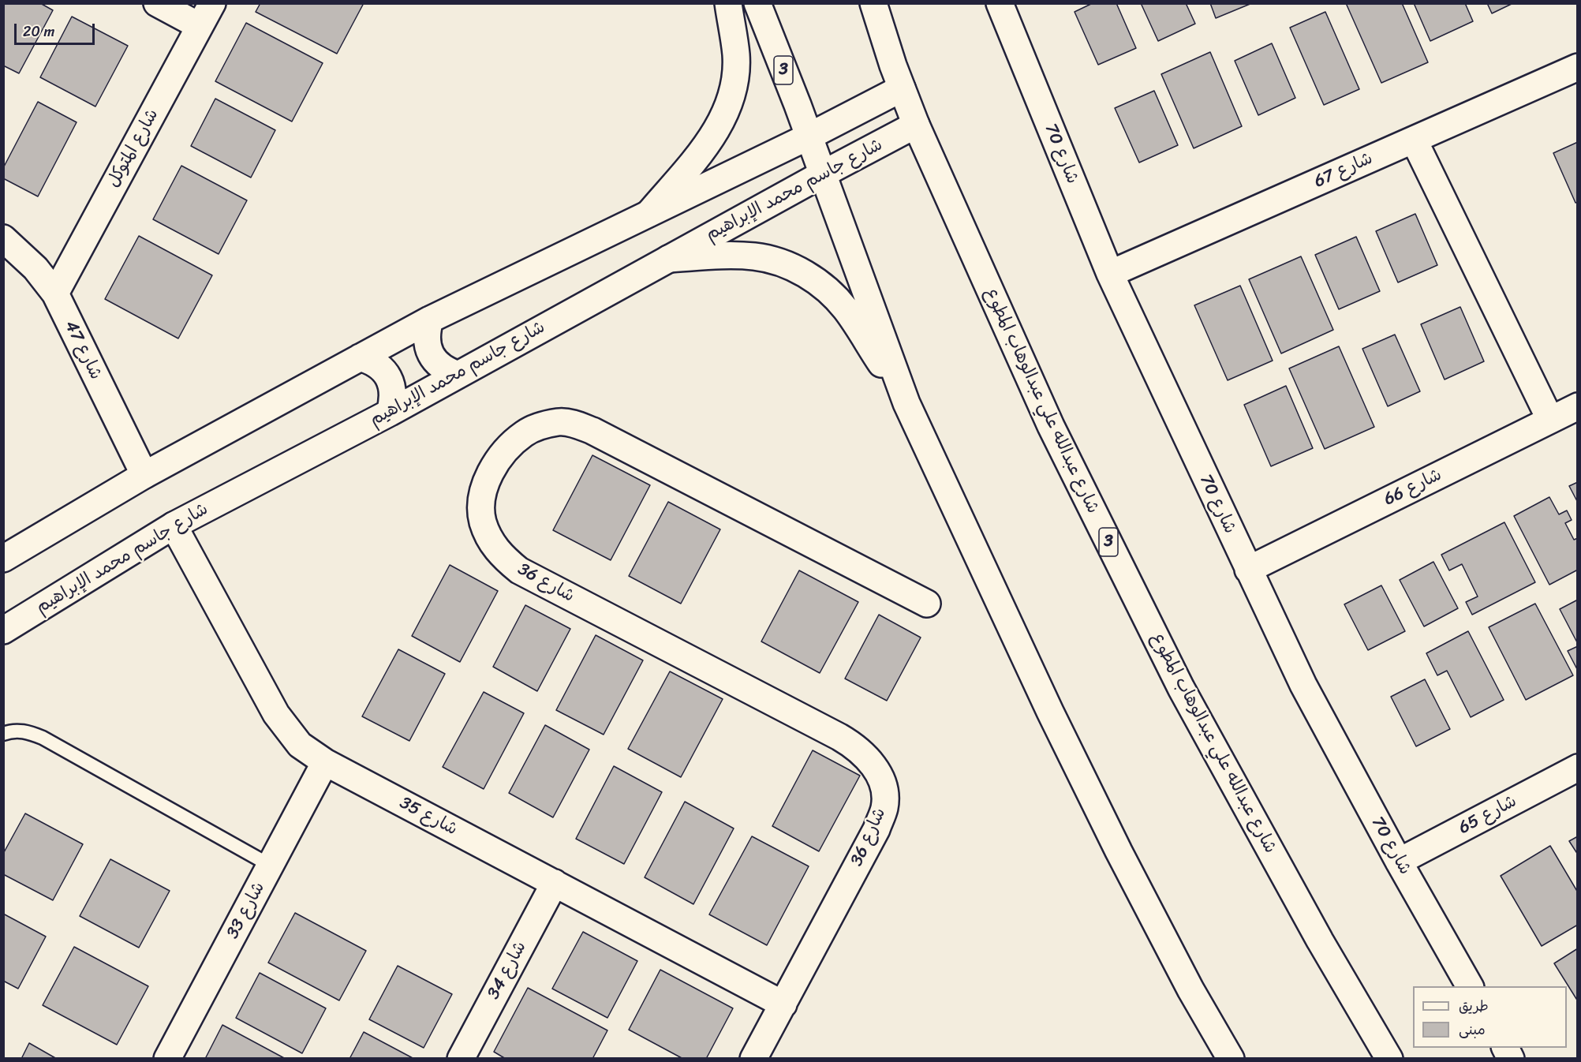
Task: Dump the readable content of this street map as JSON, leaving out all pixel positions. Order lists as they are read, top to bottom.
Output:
{
  "streets": {
    "street": [
      "3",
      "شارع المتوكل",
      "شارع 70",
      "شارع 67",
      "شارع جاسم محمد الإبراهيم",
      "شارع 47",
      "شارع عبدالله علي عبدالوهاب المطوع",
      "شارع 66",
      "شارع 36",
      "شارع 65",
      "شارع 35",
      "شارع 33",
      "شارع 34"
    ]
  },
  "crossings": [
    ["3", "شارع جاسم محمد الإبراهيم"],
    ["شارع المتوكل", "شارع 47"],
    ["شارع 70", "شارع 67"],
    ["شارع 70", "شارع 66"],
    ["شارع 70", "شارع 65"],
    ["شارع جاسم محمد الإبراهيم", "شارع عبدالله علي عبدالوهاب المطوع"],
    ["شارع جاسم محمد الإبراهيم", "شارع 35"],
    ["شارع 36", "شارع 35"],
    ["شارع 35", "شارع 33"],
    ["شارع 35", "شارع 34"]
  ],
  "legend": ["طريق", "مبنى"],
  "scale_bar": "20 m"
}
